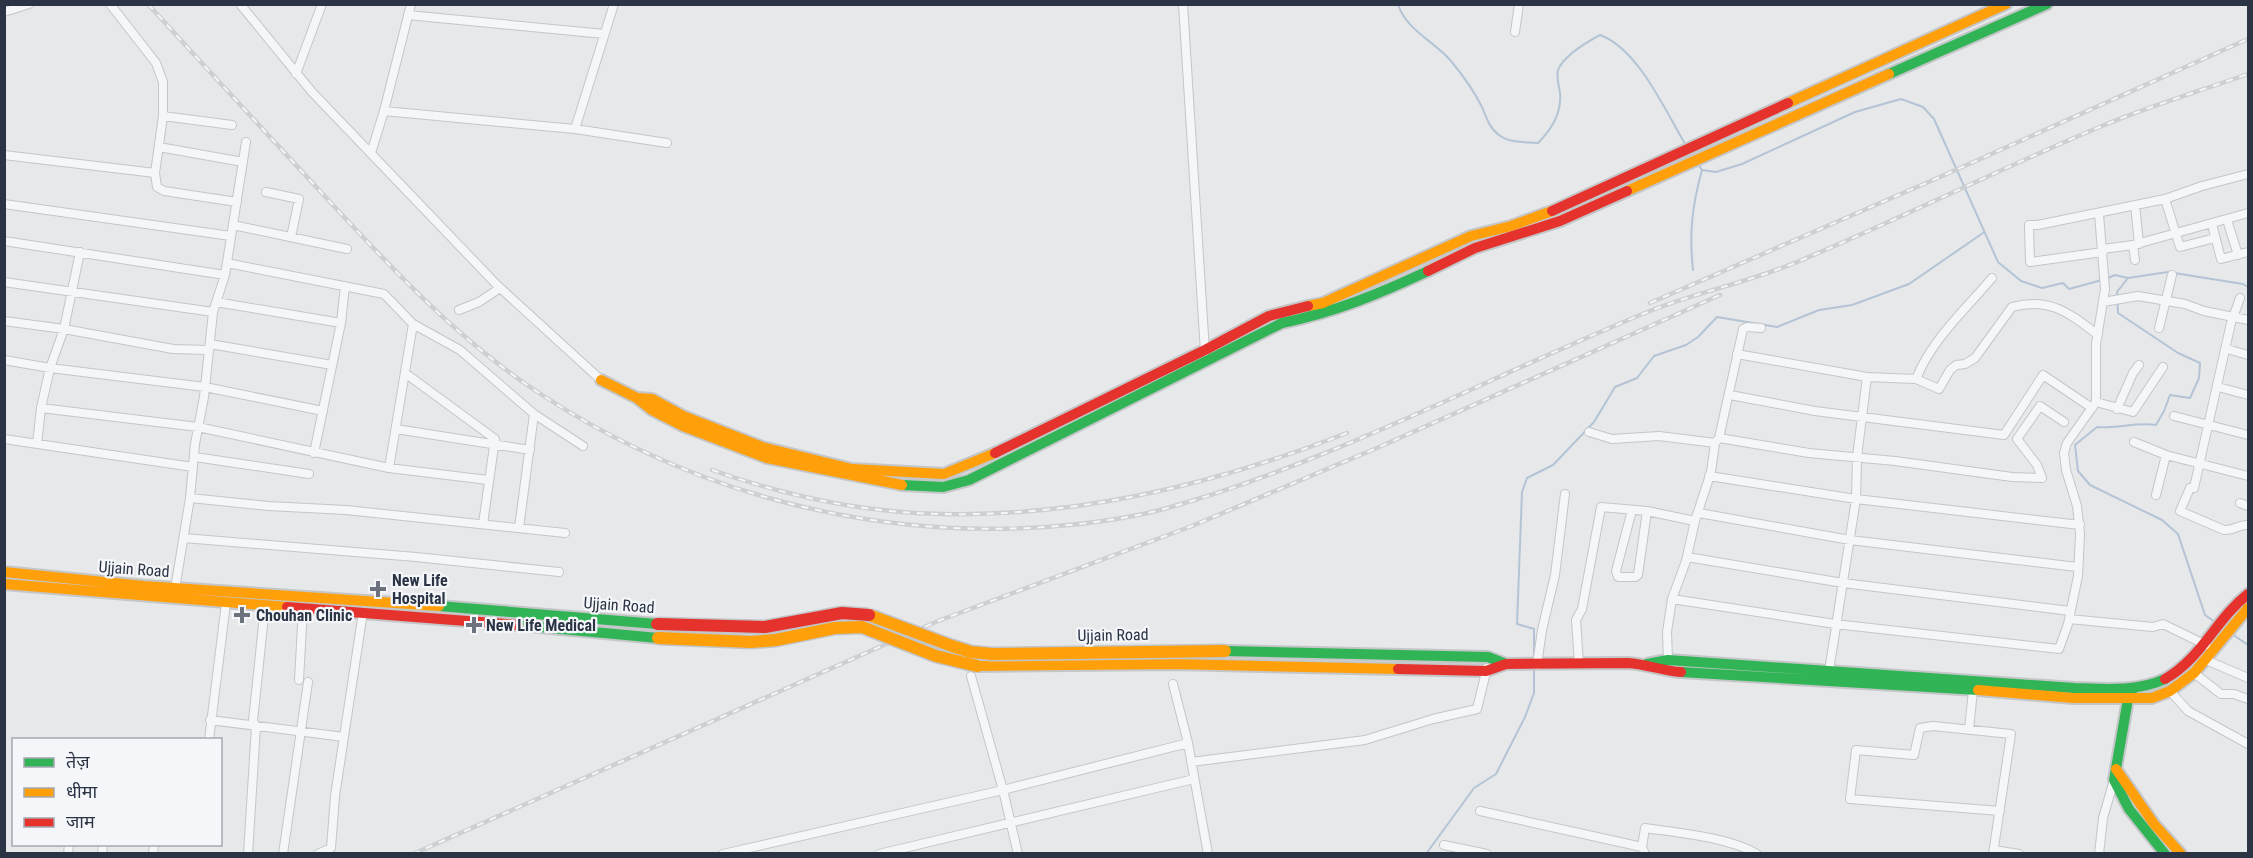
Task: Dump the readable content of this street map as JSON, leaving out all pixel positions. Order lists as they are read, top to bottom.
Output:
{
  "streets": {
    "main road": ["Ujjain Road"]
  },
  "places": {
    "health": ["New Life Hospital", "Chouhan Clinic", "New Life Medical"]
  },
  "legend": ["तेज़", "धीमा", "जाम"]
}
